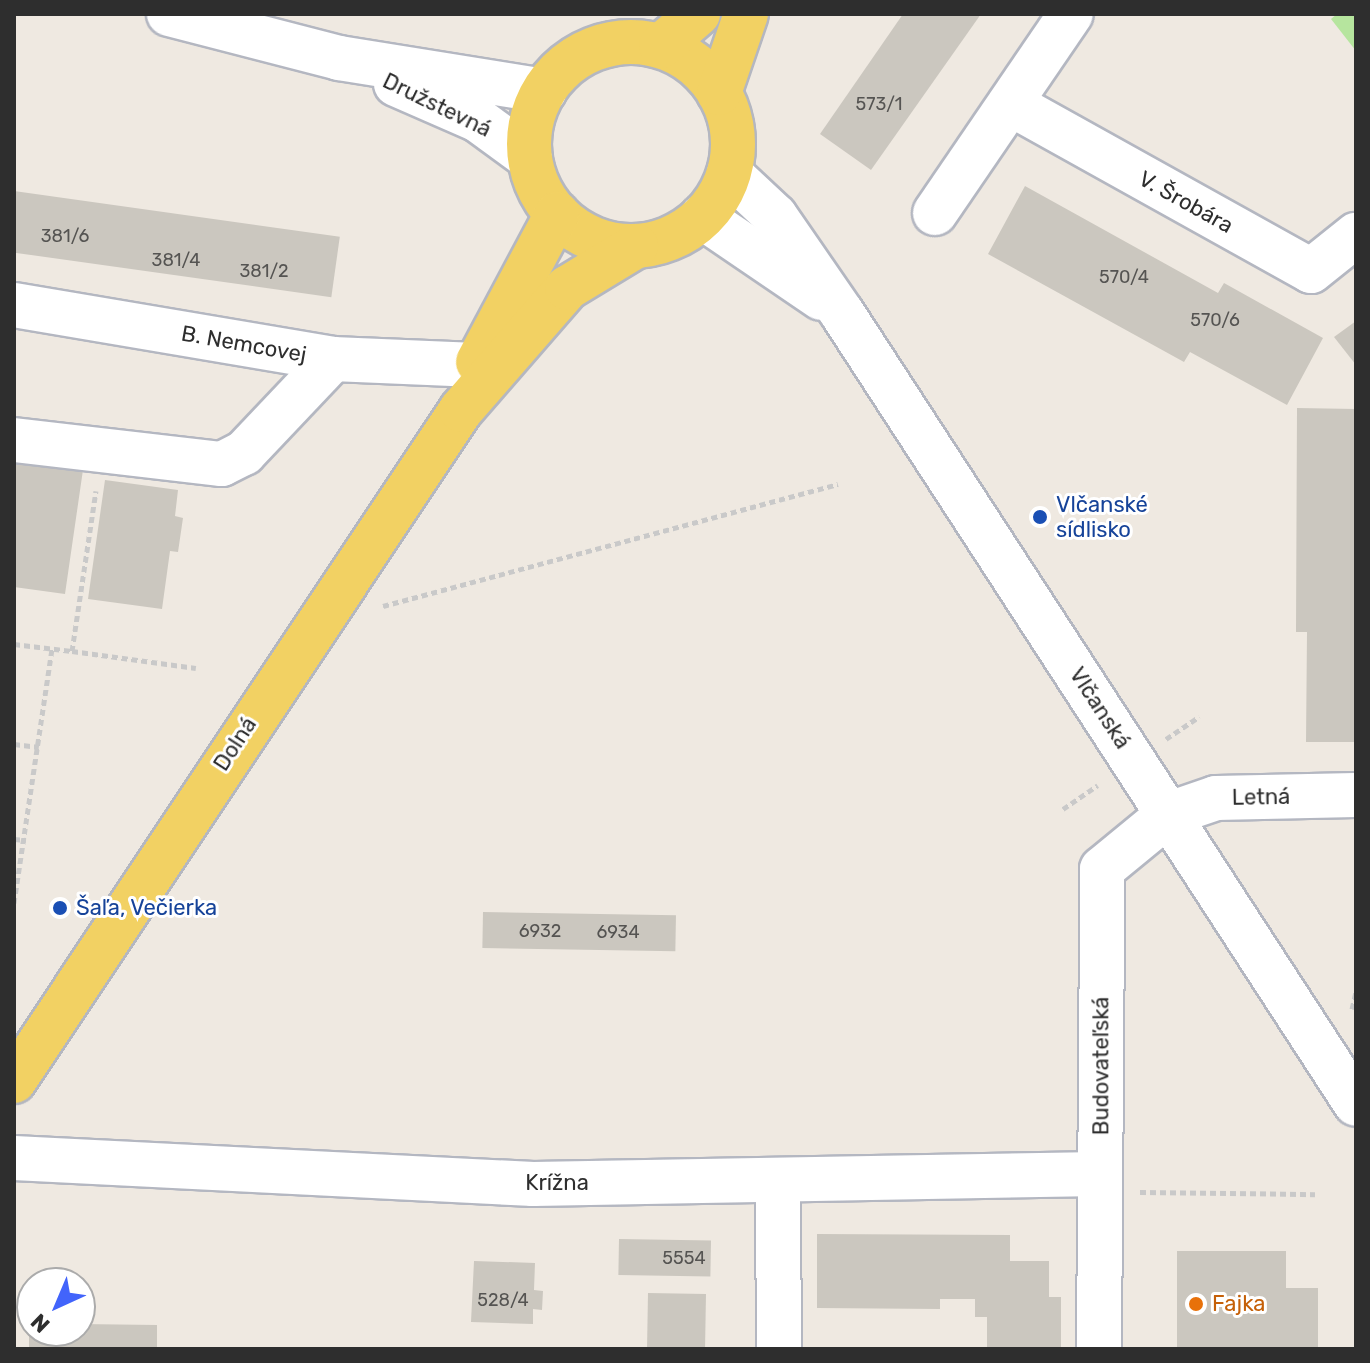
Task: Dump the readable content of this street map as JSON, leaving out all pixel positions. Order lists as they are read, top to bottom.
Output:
{
  "streets": {
    "main road": ["Dolná"],
    "street": [
      "Družstevná",
      "V. Šrobára",
      "B. Nemcovej",
      "Vlčanská",
      "Letná",
      "Budovateľská",
      "Krížna"
    ]
  },
  "crossings": [
    ["Družstevná", "Vlčanská"],
    ["Družstevná", "Dolná"],
    ["B. Nemcovej", "Dolná"],
    ["Vlčanská", "Dolná"],
    ["Vlčanská", "Letná"],
    ["Vlčanská", "Budovateľská"],
    ["Letná", "Budovateľská"],
    ["Budovateľská", "Krížna"]
  ],
  "places": ["Vlčanské sídlisko", "Šaľa, Večierka", "Fajka"],
  "house_numbers": [
    "573/1",
    "381/6",
    "381/4",
    "381/2",
    "570/4",
    "570/6",
    "6932",
    "6934",
    "5554",
    "528/4"
  ],
  "north": "bottom left"
}
